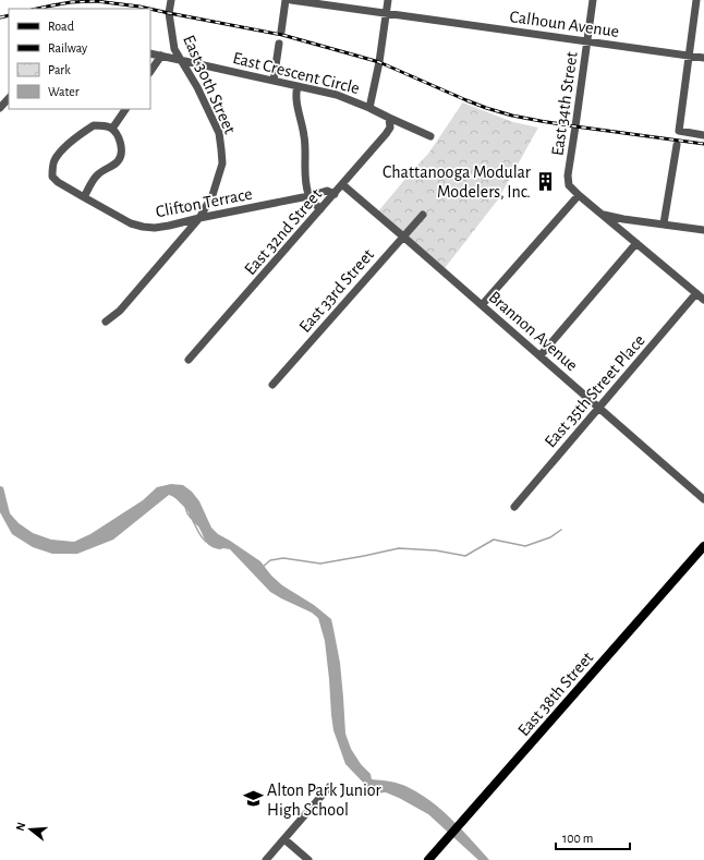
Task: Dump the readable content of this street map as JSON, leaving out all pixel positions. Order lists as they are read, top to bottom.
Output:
{
  "streets": {
    "main road": ["East 38th Street"],
    "street": [
      "Calhoun Avenue",
      "East Crescent Circle",
      "East 30th Street",
      "East 34th Street",
      "Clifton Terrace",
      "East 32nd Street",
      "East 33rd Street",
      "Brannon Avenue",
      "East 35th Street Place"
    ]
  },
  "crossings": [
    ["Calhoun Avenue", "East 34th Street"],
    ["East Crescent Circle", "East 30th Street"],
    ["East Crescent Circle", "East 32nd Street"],
    ["East 30th Street", "Clifton Terrace"],
    ["Clifton Terrace", "East 32nd Street"],
    ["East 32nd Street", "Brannon Avenue"],
    ["East 33rd Street", "Brannon Avenue"],
    ["Brannon Avenue", "East 35th Street Place"]
  ],
  "places": {
    "building": ["Chattanooga Modular Modelers, Inc."],
    "school or university": ["Alton Park Junior High School"]
  },
  "legend": [
    "Road",
    "Railway",
    "Park",
    "Water"
  ],
  "scale_bar": "100 m",
  "north": "left"
}
